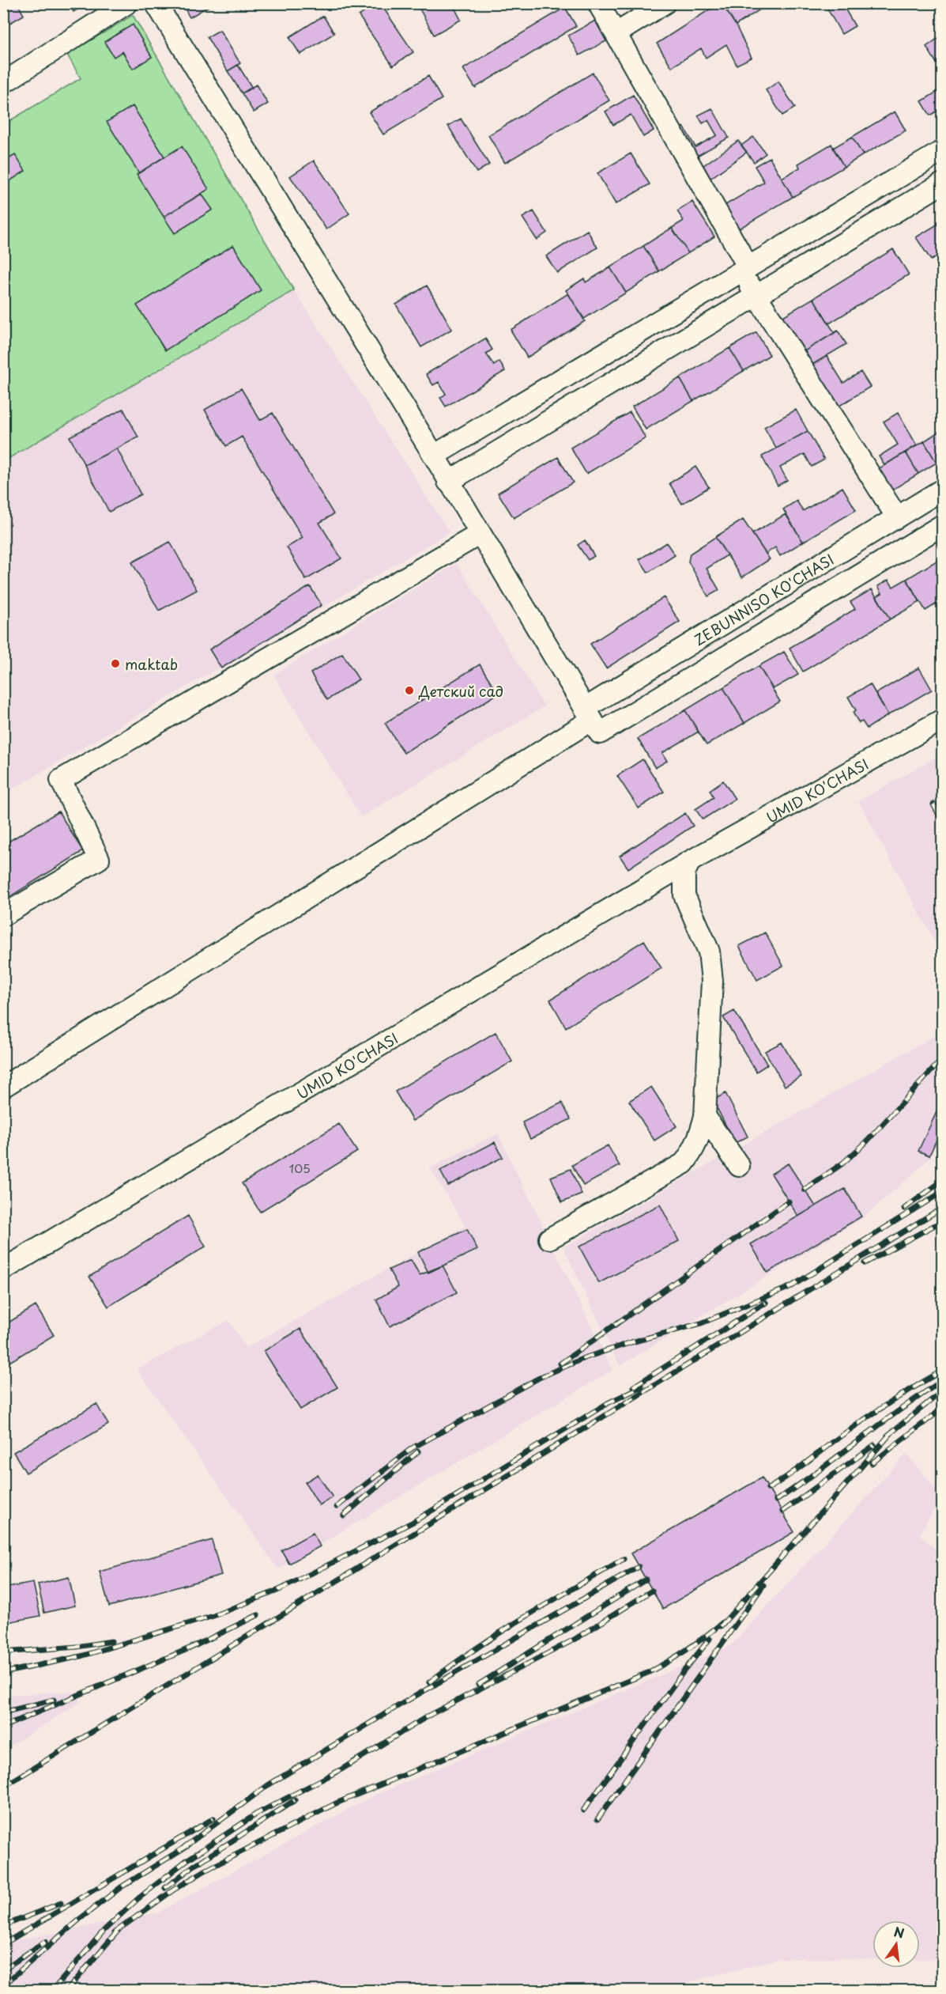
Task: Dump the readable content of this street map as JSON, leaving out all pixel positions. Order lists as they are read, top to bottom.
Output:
{
  "streets": {
    "street": ["ZEBUNNISO KO'CHASI", "UMID KO'CHASI"]
  },
  "places": ["maktab", "Детский сад"],
  "house_numbers": ["105"],
  "north": "top"
}
